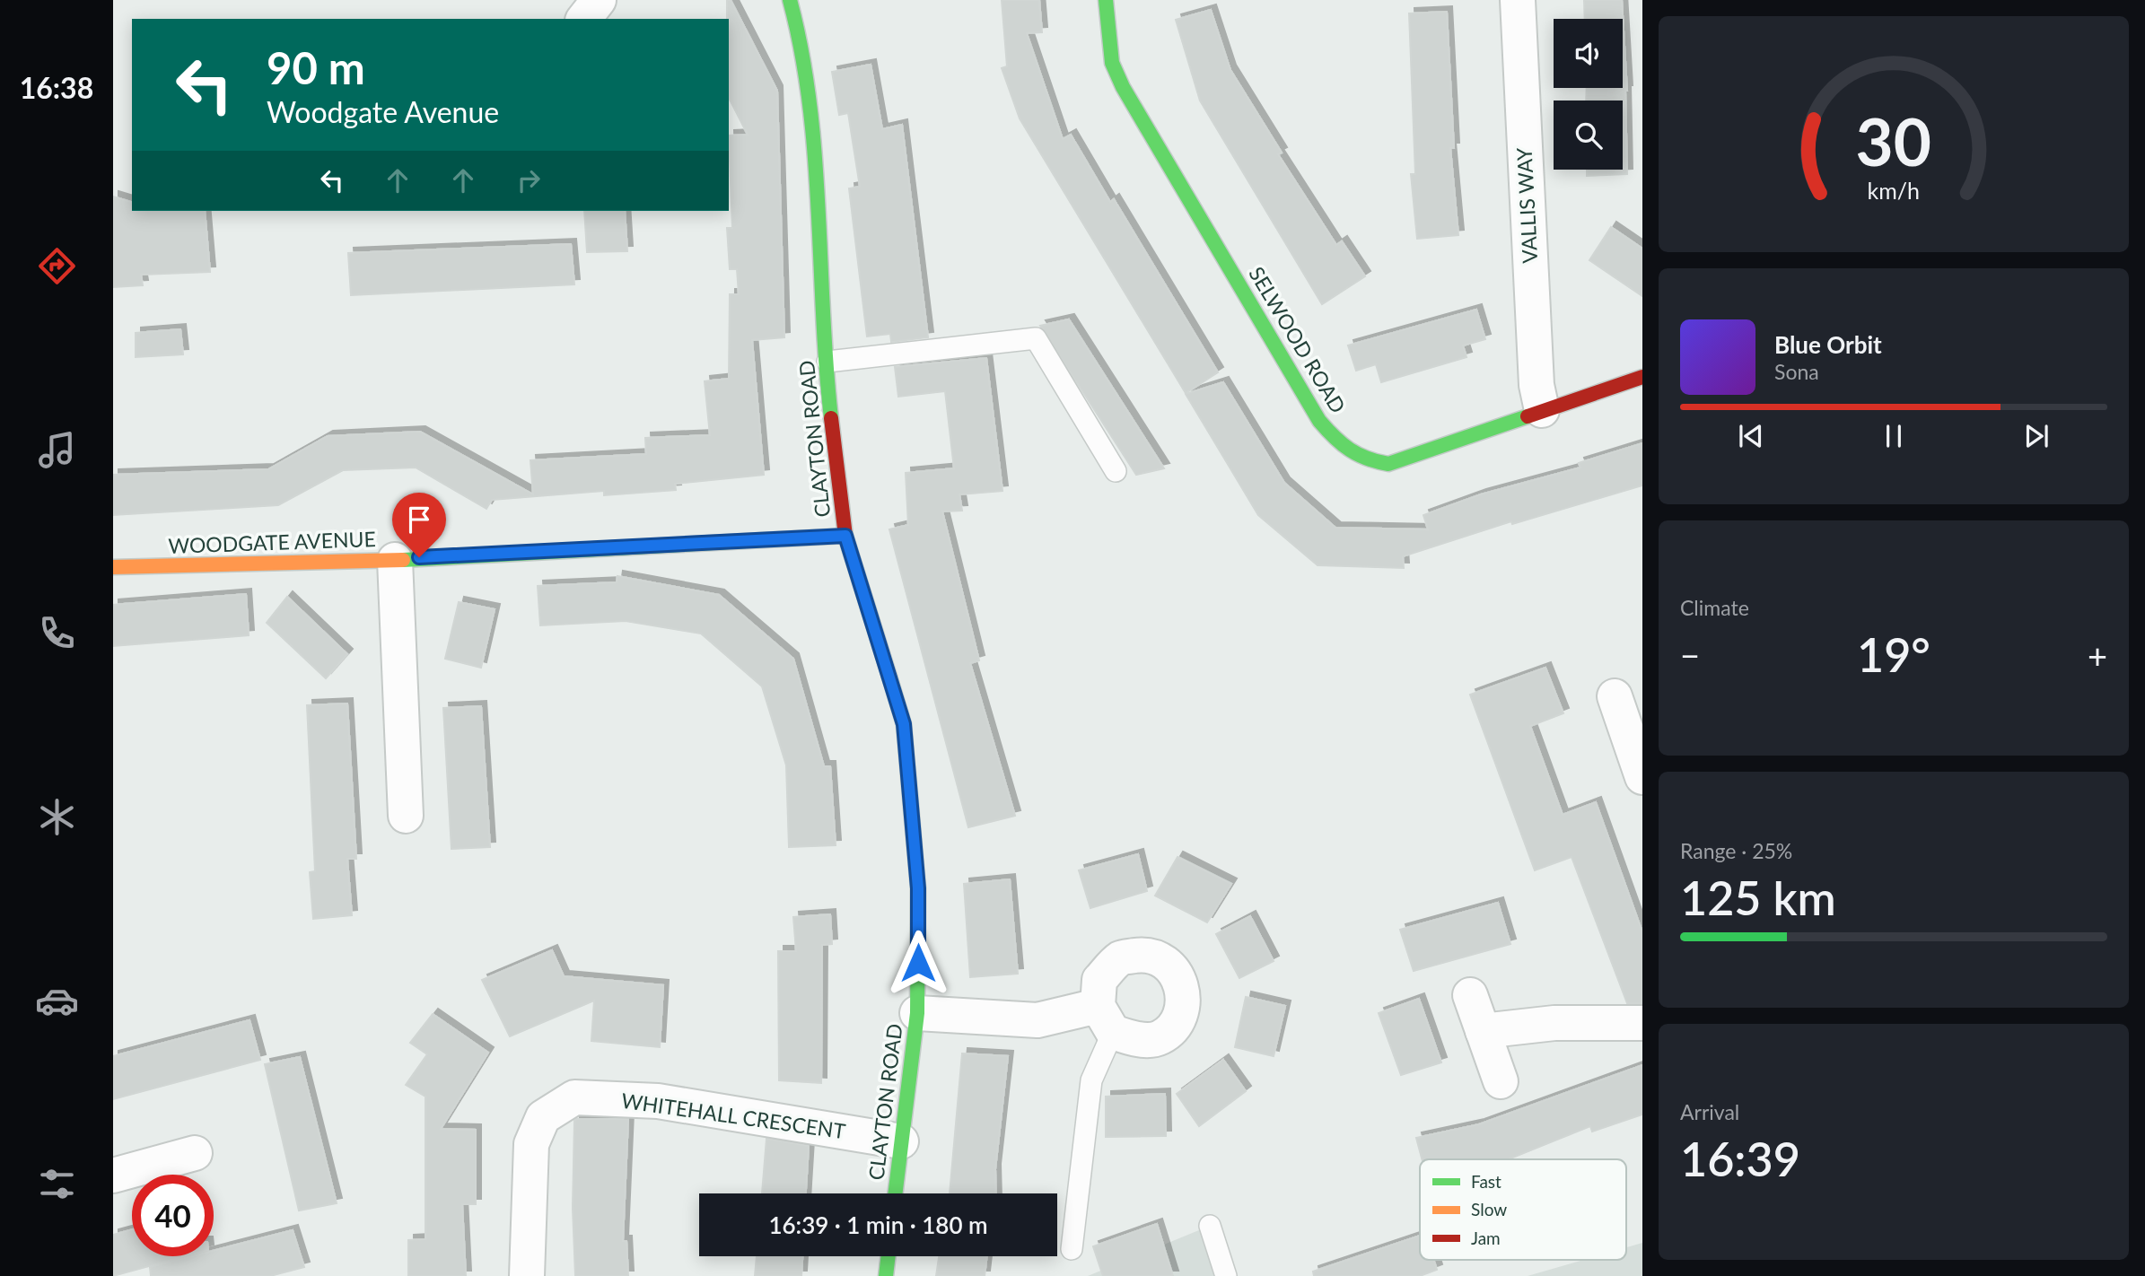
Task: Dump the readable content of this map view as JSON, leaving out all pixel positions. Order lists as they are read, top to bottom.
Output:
{
  "streets": {
    "street": [
      "VALLIS WAY",
      "SELWOOD ROAD",
      "CLAYTON ROAD",
      "WOODGATE AVENUE",
      "WHITEHALL CRESCENT"
    ]
  },
  "crossings": [
    ["VALLIS WAY", "SELWOOD ROAD"],
    ["CLAYTON ROAD", "WOODGATE AVENUE"],
    ["CLAYTON ROAD", "WHITEHALL CRESCENT"]
  ],
  "legend": ["Fast", "Slow", "Jam"],
  "page": {
    "tabs": "16:38",
    "turn": ["90 m", "Woodgate Avenue"],
    "song": ["Blue Orbit", "Sona"],
    "tile": [
      "Climate",
      ["Range · 25%", "125 km"],
      ["Arrival", "16:39"]
    ],
    "heat": ["−", "19°", "+"],
    "limit": "40",
    "trip": "16:39 · 1 min · 180 m",
    "gauge": ["30", "km/h"]
  }
}
